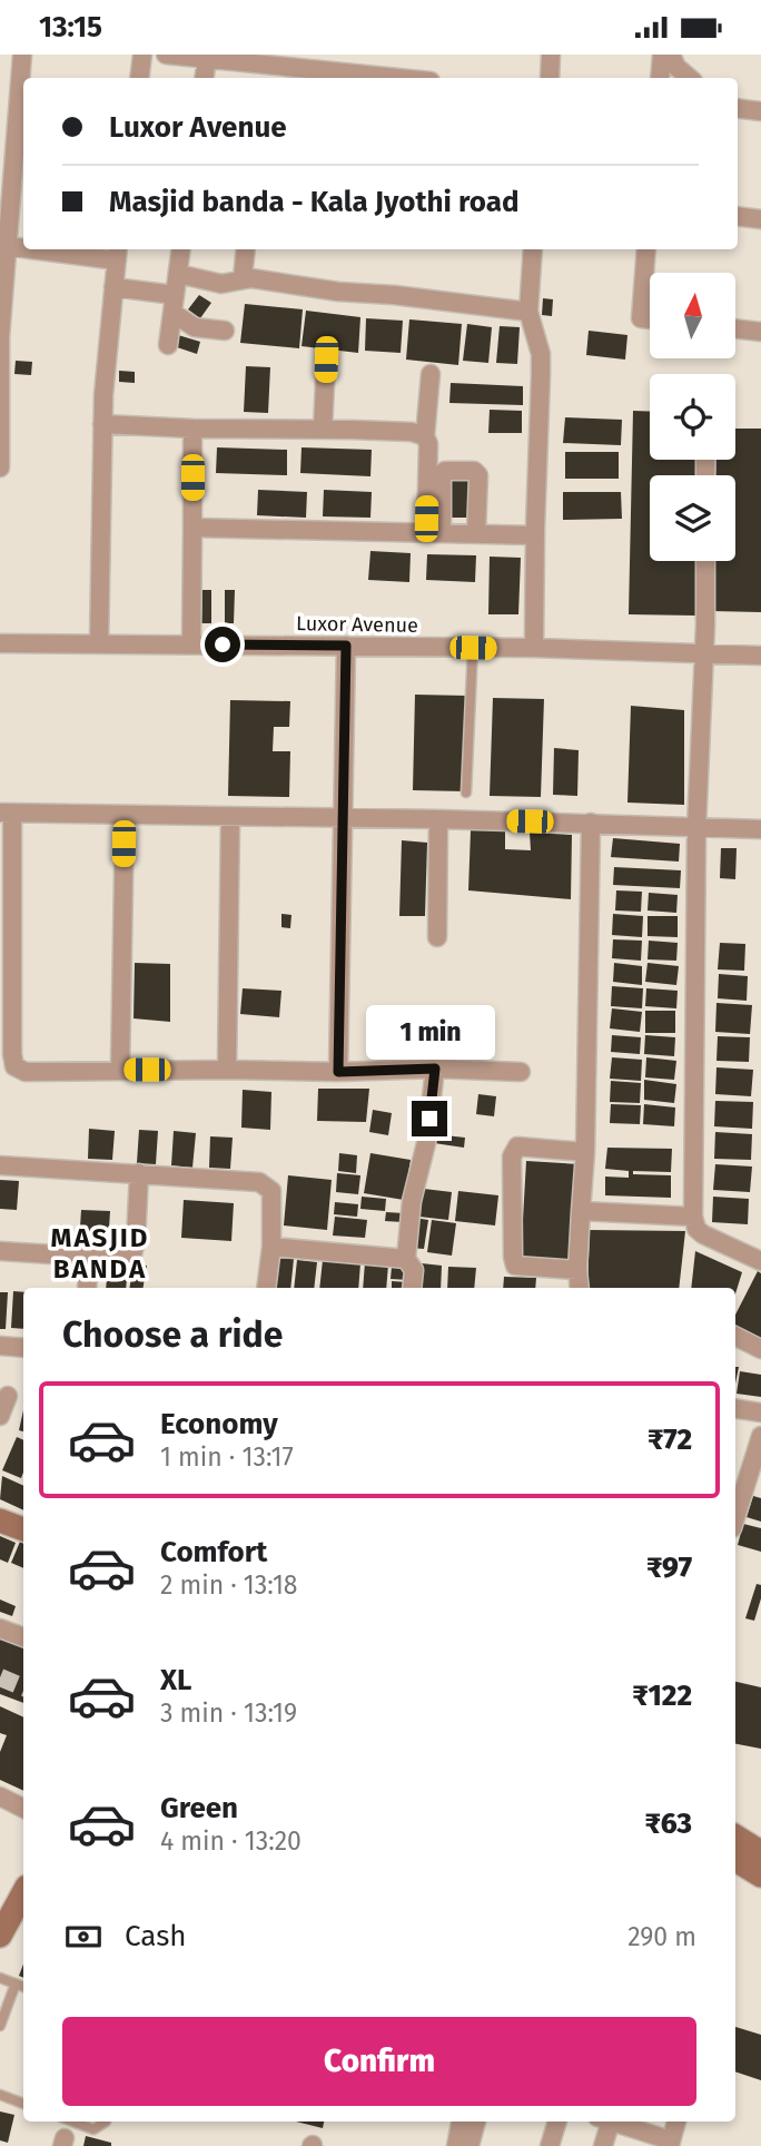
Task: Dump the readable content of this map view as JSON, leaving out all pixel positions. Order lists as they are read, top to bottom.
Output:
{
  "streets": {
    "street": ["Luxor Avenue"]
  },
  "districts": ["MASJID BANDA"],
  "north": "top",
  "page": {
    "status": "13:15",
    "banner": ["Luxor Avenue", "Masjid banda - Kala Jyothi road"],
    "bubble": "1 min",
    "heading": "Choose a ride",
    "list": [
      {
        "name": "Economy",
        "note": "1 min · 13:17",
        "value": "₹72"
      },
      {
        "name": "Comfort",
        "note": "2 min · 13:18",
        "value": "₹97"
      },
      {
        "name": "XL",
        "note": "3 min · 13:19",
        "value": "₹122"
      },
      {
        "name": "Green",
        "note": "4 min · 13:20",
        "value": "₹63"
      }
    ],
    "pay": ["Cash", "290 m"],
    "buttons": "Confirm"
  }
}
